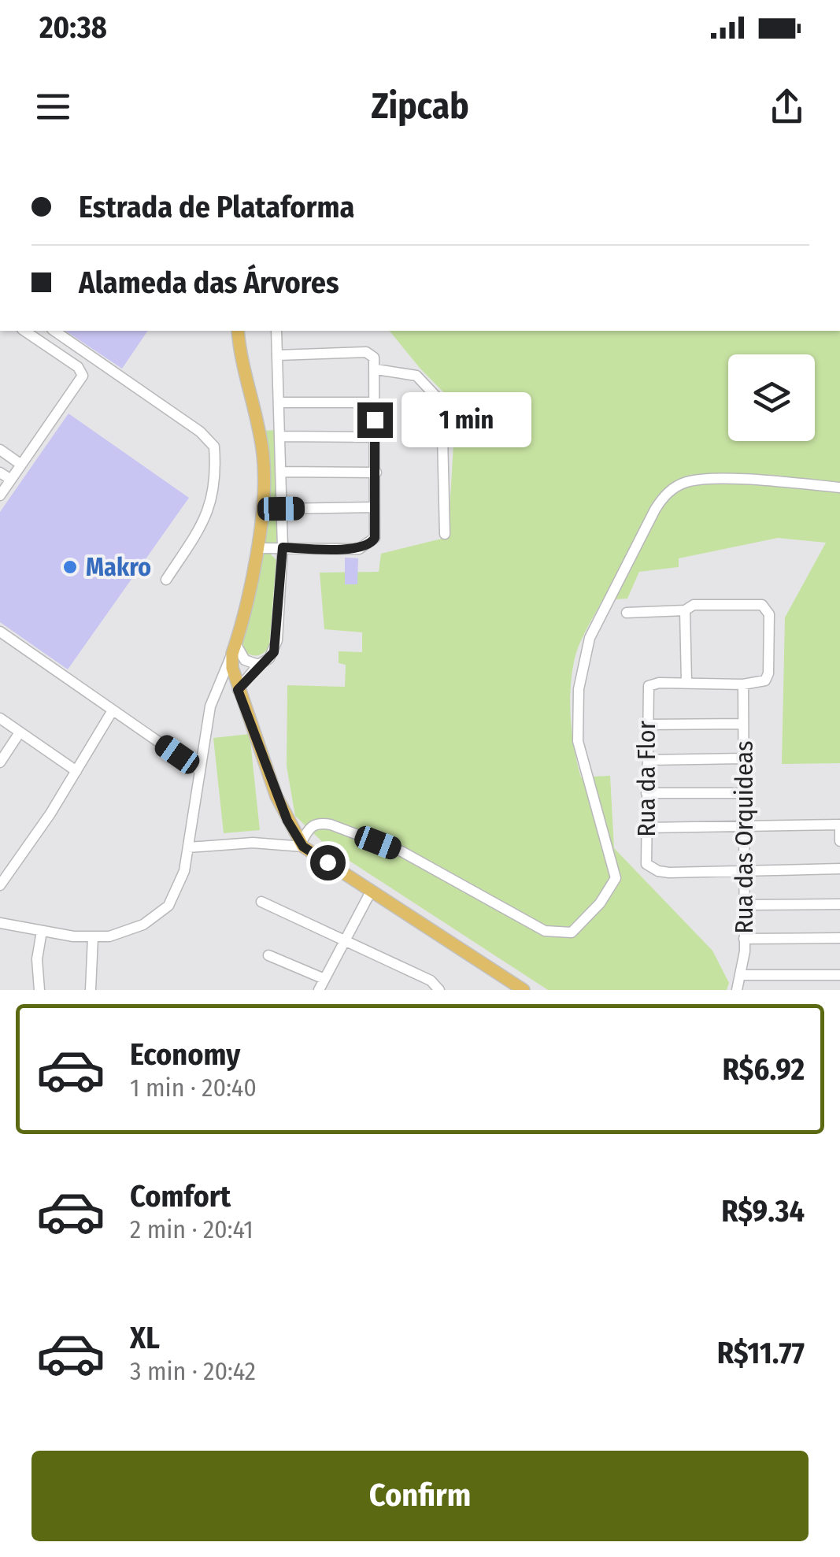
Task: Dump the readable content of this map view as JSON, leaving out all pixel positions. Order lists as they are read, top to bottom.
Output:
{
  "streets": {
    "street": ["Rua da Flor", "Rua das Orquideas"]
  },
  "crossings": [
    ["Rua da Flor", "Rua das Orquideas"]
  ],
  "places": ["Makro"],
  "page": {
    "status": "20:38",
    "header": "Zipcab",
    "banner": ["Estrada de Plataforma", "Alameda das Árvores"],
    "bubble": "1 min",
    "list": [
      {
        "name": "Economy",
        "note": "1 min · 20:40",
        "value": "R$6.92"
      },
      {
        "name": "Comfort",
        "note": "2 min · 20:41",
        "value": "R$9.34"
      },
      {
        "name": "XL",
        "note": "3 min · 20:42",
        "value": "R$11.77"
      }
    ],
    "buttons": "Confirm"
  }
}
